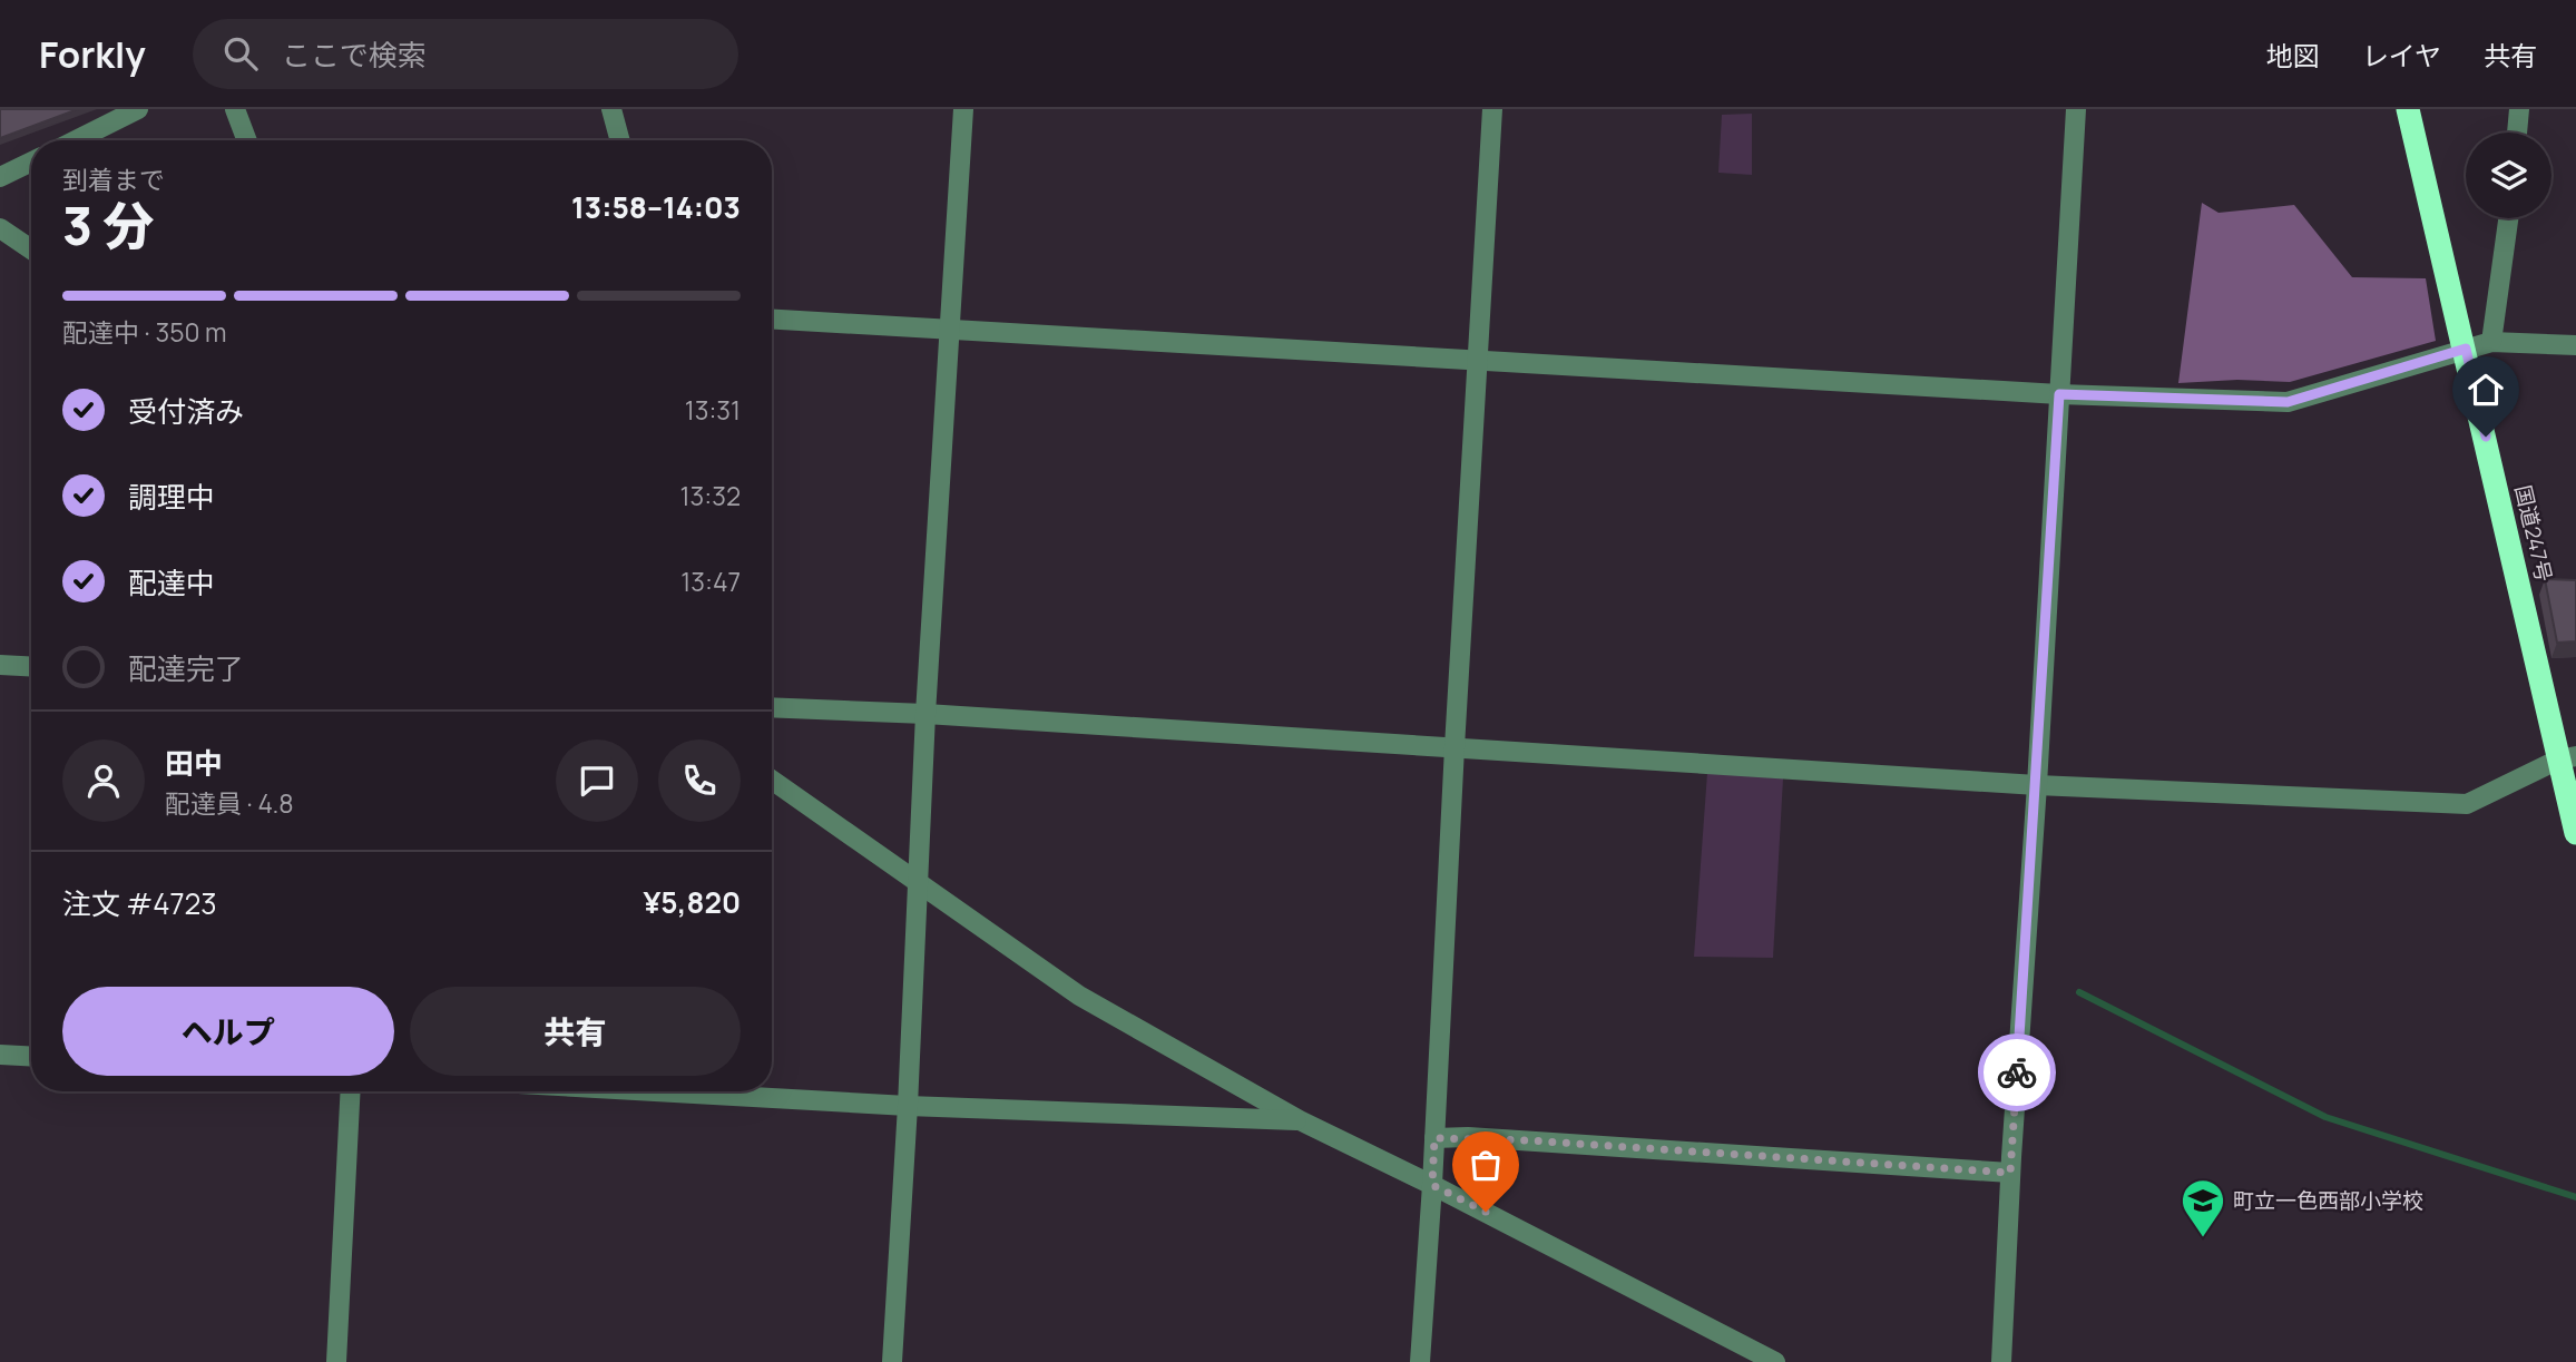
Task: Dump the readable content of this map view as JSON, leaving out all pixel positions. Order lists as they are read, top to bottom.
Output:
{
  "streets": {
    "highway": ["国道247号"]
  },
  "places": {
    "school or university": ["町立一色西部小学校"]
  },
  "page": {
    "header": "Forkly",
    "search": "ここで検索",
    "nav": ["地図", "レイヤ", "共有"],
    "heading": ["3 分", "到着まで", "13:58–14:03"],
    "panel": [
      "田中",
      "配達員 · 4.8",
      "注文 #4723",
      "¥5,820"
    ],
    "bar": "配達中 · 350 m",
    "list": [
      ["受付済み", "13:31"],
      ["調理中", "13:32"],
      ["配達中", "13:47"],
      "配達完了"
    ],
    "buttons": ["ヘルプ", "共有"]
  }
}
